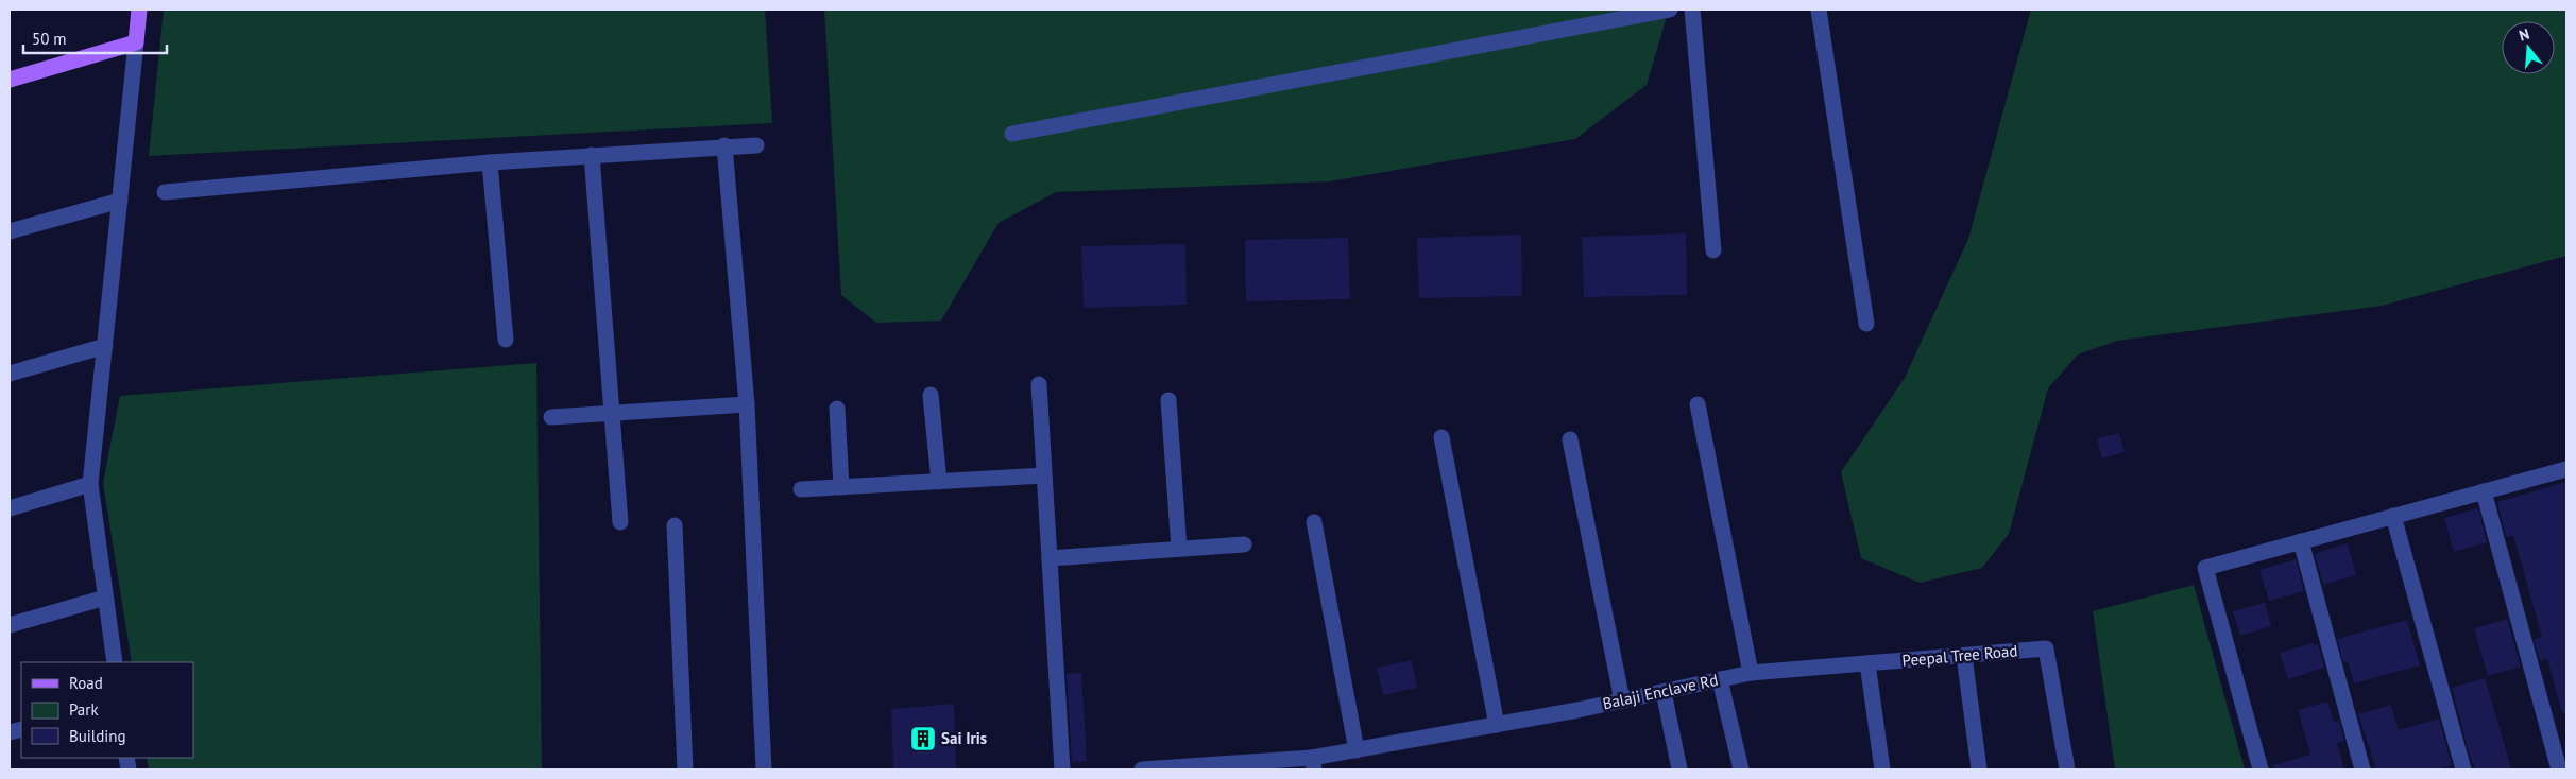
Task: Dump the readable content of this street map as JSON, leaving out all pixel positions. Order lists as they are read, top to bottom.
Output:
{
  "streets": {
    "street": ["Peepal Tree Road", "Balaji Enclave Rd"]
  },
  "crossings": [
    ["Peepal Tree Road", "Balaji Enclave Rd"]
  ],
  "places": {
    "building": ["Sai Iris"]
  },
  "legend": ["Road", "Park", "Building"],
  "scale_bar": "50 m",
  "north": "top"
}
